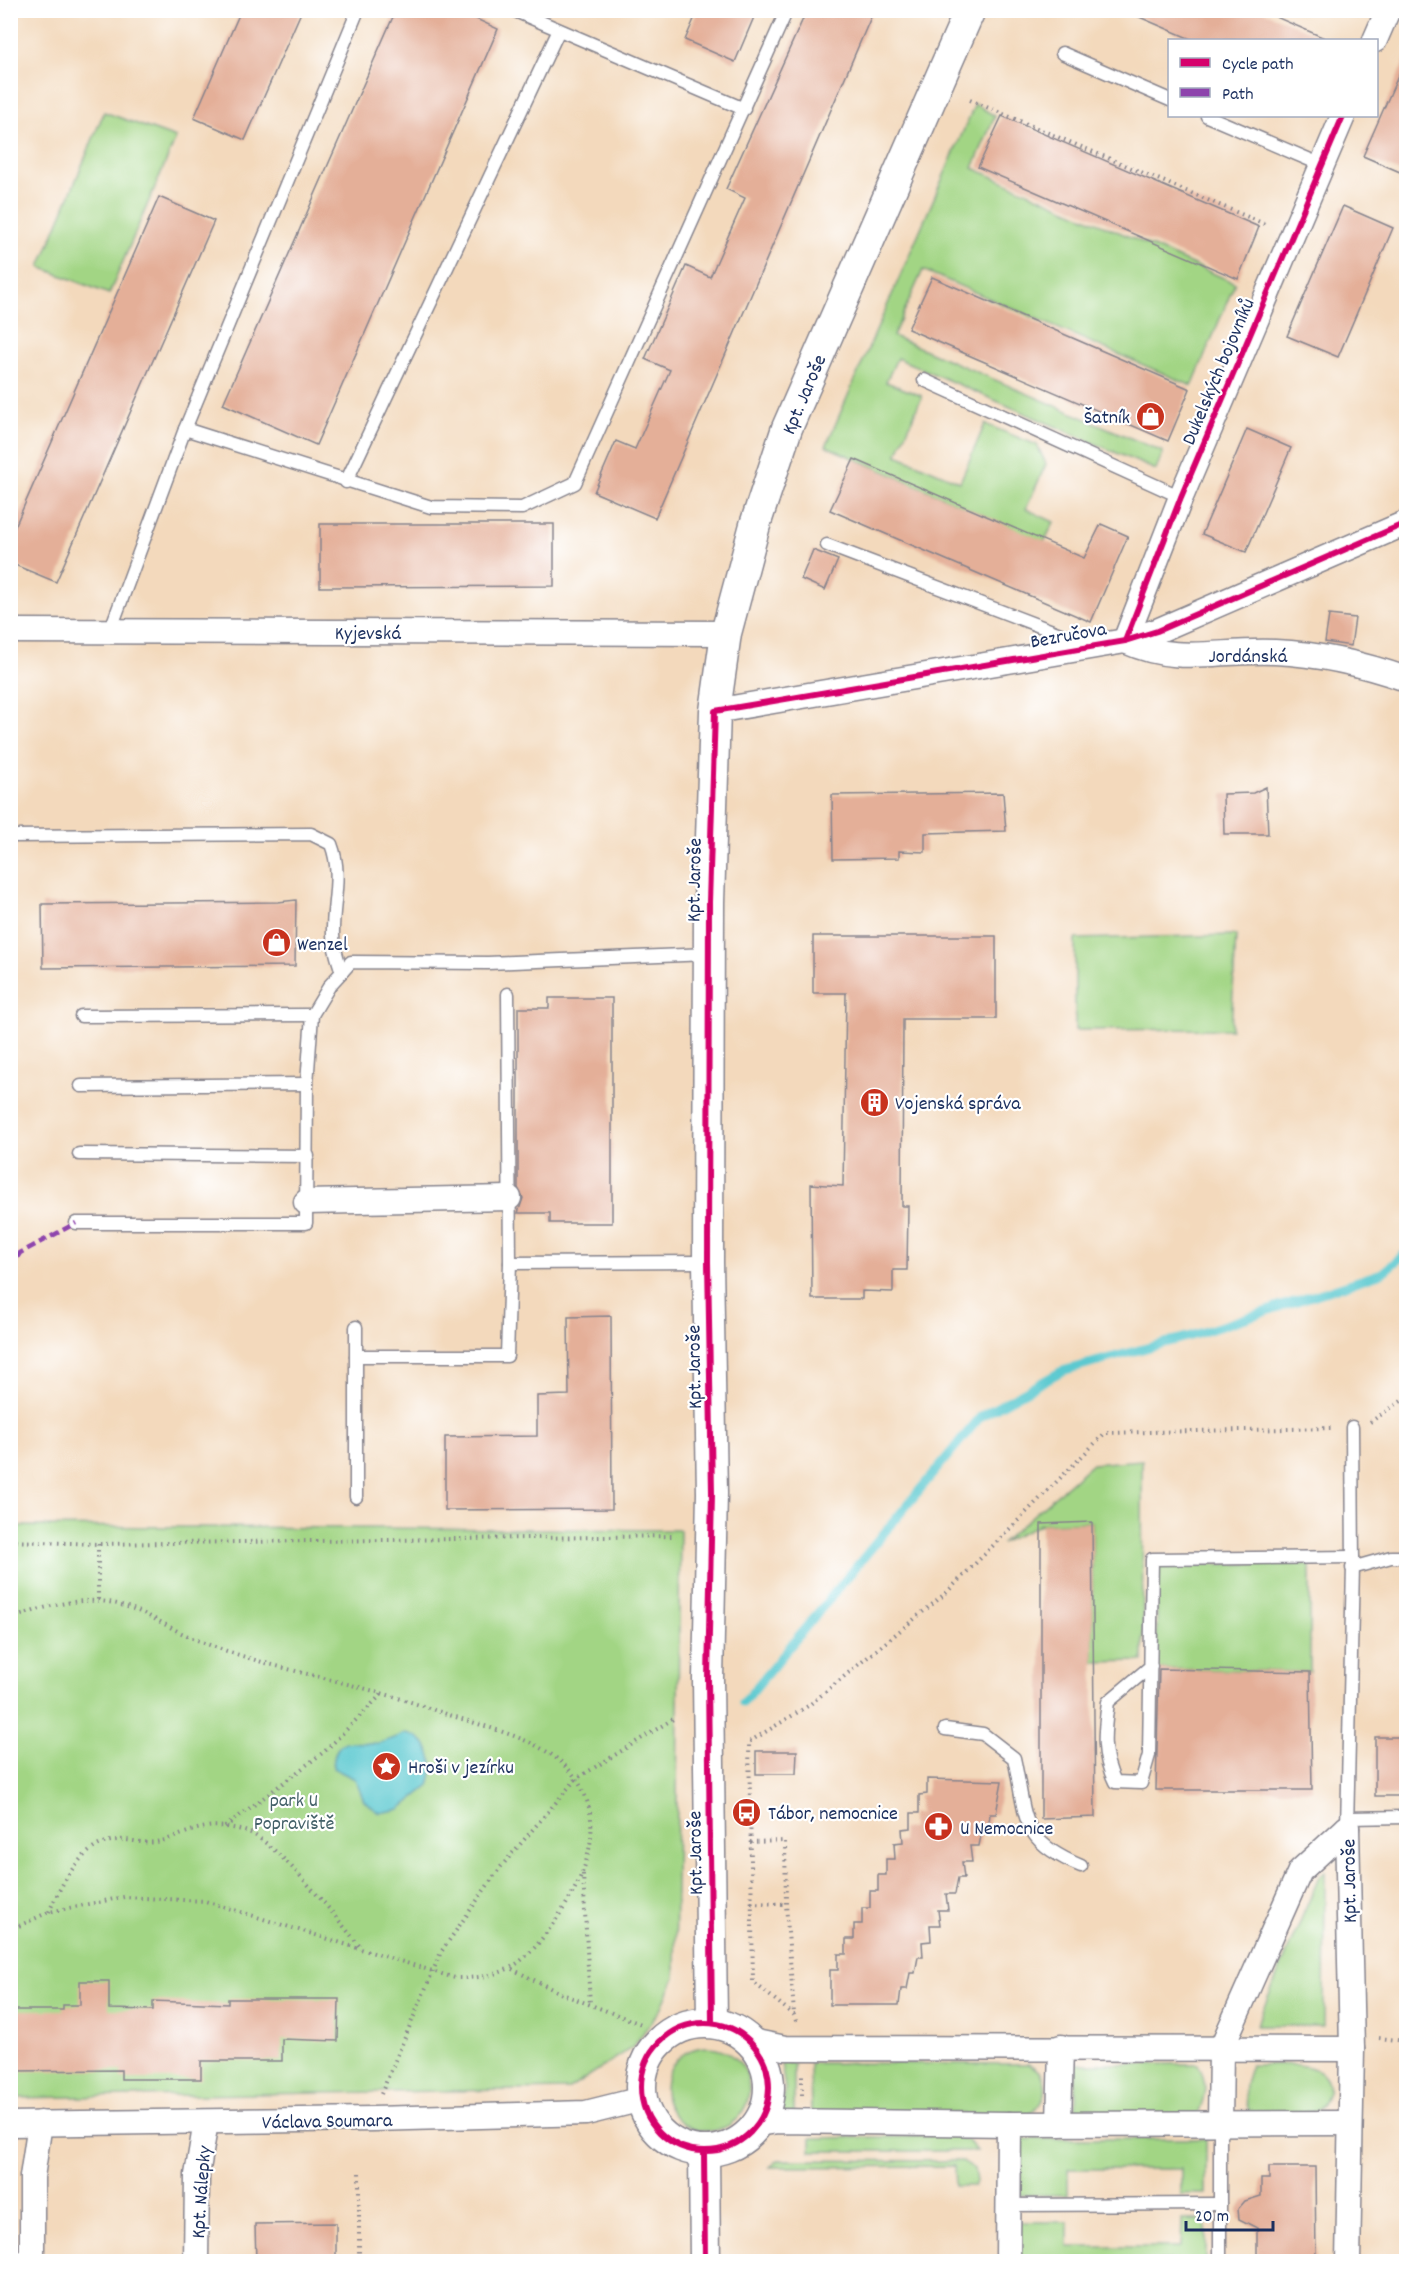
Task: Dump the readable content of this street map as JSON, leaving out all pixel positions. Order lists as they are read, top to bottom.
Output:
{
  "streets": {
    "street": [
      "Dukelských bojovníků",
      "Kpt. Jaroše",
      "Kyjevská",
      "Bezručova",
      "Jordánská",
      "Václava Soumara",
      "Kpt. Nálepky"
    ]
  },
  "crossings": [
    ["Dukelských bojovníků", "Bezručova"],
    ["Dukelských bojovníků", "Jordánská"],
    ["Kpt. Jaroše", "Kyjevská"],
    ["Kpt. Jaroše", "Bezručova"],
    ["Kpt. Jaroše", "Václava Soumara"],
    ["Bezručova", "Jordánská"],
    ["Václava Soumara", "Kpt. Nálepky"]
  ],
  "parks": ["park U Popraviště"],
  "places": {
    "shop": ["Šatník", "Wenzel"],
    "building": ["Vojenská správa"],
    "place": ["Hroši v jezírku"],
    "bus stop": ["Tábor, nemocnice"],
    "pharmacy": ["U Nemocnice"]
  },
  "legend": ["Cycle path", "Path"],
  "scale_bar": "20 m"
}
